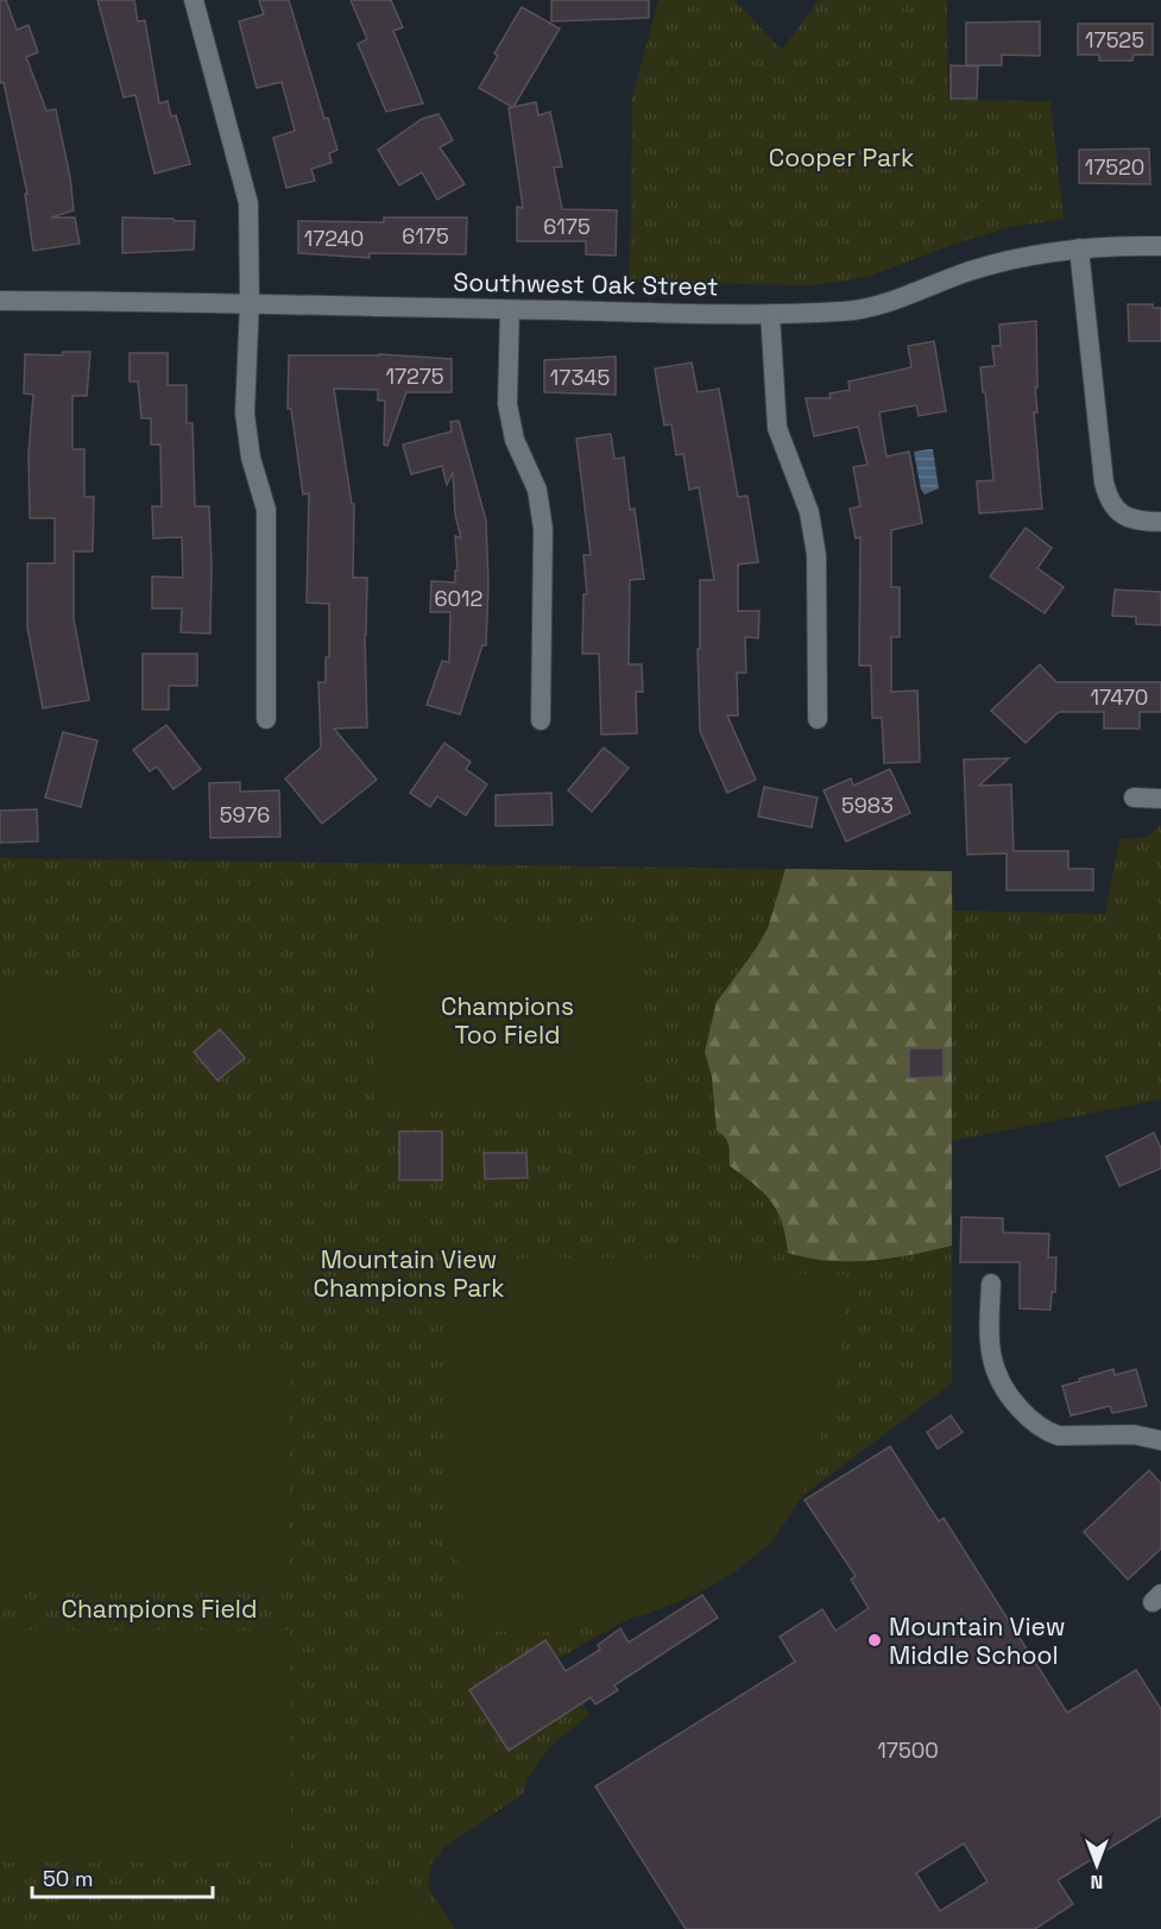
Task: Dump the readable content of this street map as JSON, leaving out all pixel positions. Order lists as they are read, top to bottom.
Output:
{
  "streets": {
    "street": ["Southwest Oak Street"]
  },
  "parks": [
    "Cooper Park",
    "Champions Too Field",
    "Mountain View Champions Park",
    "Champions Field"
  ],
  "places": ["Mountain View Middle School"],
  "house_numbers": [
    "17525",
    "17520",
    "6175",
    "6175",
    "17240",
    "17275",
    "17345",
    "6012",
    "17470",
    "5983",
    "5976",
    "17500"
  ],
  "scale_bar": "50 m",
  "north": "bottom"
}
